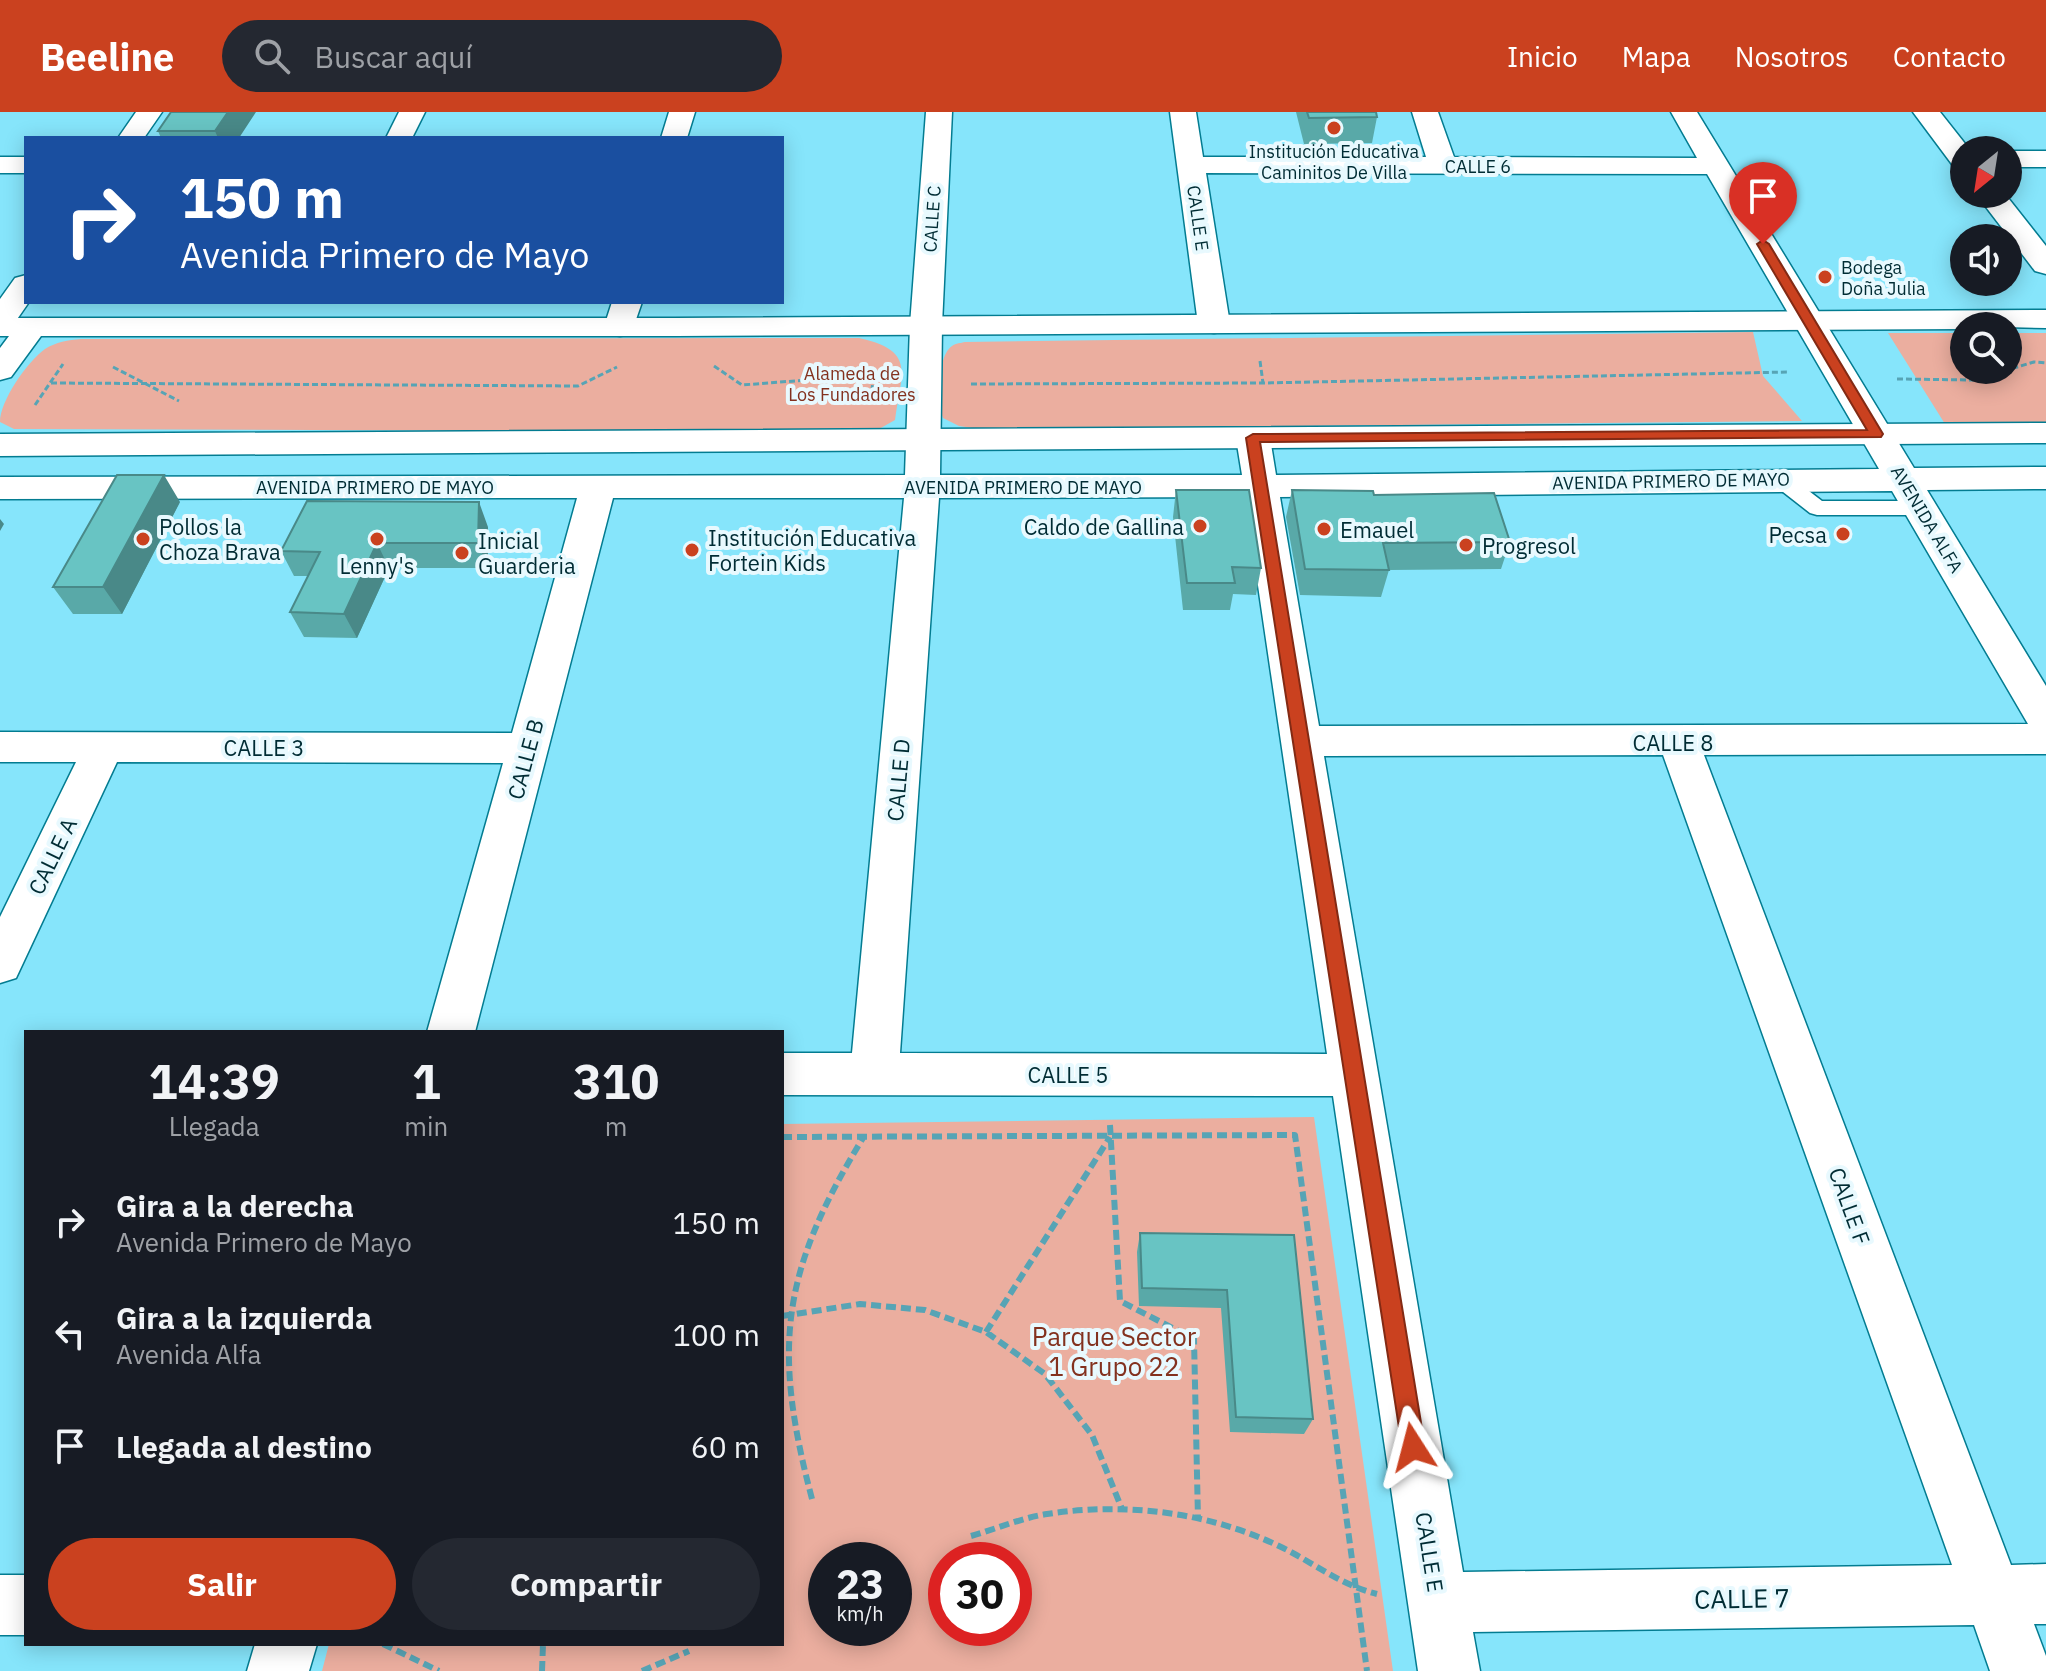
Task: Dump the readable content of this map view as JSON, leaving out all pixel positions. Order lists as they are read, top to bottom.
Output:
{
  "streets": {
    "street": [
      "CALLE 6",
      "CALLE E",
      "CALLE C",
      "AVENIDA PRIMERO DE MAYO",
      "AVENIDA ALFA",
      "CALLE 8",
      "CALLE 3",
      "CALLE B",
      "CALLE D",
      "CALLE A",
      "CALLE 5",
      "CALLE F",
      "CALLE 7"
    ]
  },
  "crossings": [
    ["CALLE 6", "CALLE E"],
    ["CALLE 6", "AVENIDA ALFA"],
    ["CALLE E", "AVENIDA PRIMERO DE MAYO"],
    ["CALLE E", "CALLE 8"],
    ["CALLE E", "CALLE 5"],
    ["CALLE E", "CALLE 7"],
    ["CALLE C", "AVENIDA PRIMERO DE MAYO"],
    ["CALLE C", "CALLE D"],
    ["AVENIDA PRIMERO DE MAYO", "AVENIDA ALFA"],
    ["AVENIDA PRIMERO DE MAYO", "CALLE B"],
    ["AVENIDA PRIMERO DE MAYO", "CALLE D"],
    ["CALLE 8", "CALLE F"],
    ["CALLE 3", "CALLE B"],
    ["CALLE 3", "CALLE A"],
    ["CALLE D", "CALLE 5"],
    ["CALLE F", "CALLE 7"]
  ],
  "parks": ["Alameda de Los Fundadores", "Parque Sector 1 Grupo 22"],
  "places": [
    "Institución Educativa Caminitos De Villa",
    "Bodega Doña Julia",
    "Caldo de Gallina",
    "Emauel",
    "Pecsa",
    "Pollos la Choza Brava",
    "Lenny's",
    "Progresol",
    "Institución Educativa Fortein Kids",
    "Inicial Guarderia"
  ],
  "north": "bottom left",
  "page": {
    "header": "Beeline",
    "search": "Buscar aquí",
    "nav": [
      "Inicio",
      "Mapa",
      "Nosotros",
      "Contacto"
    ],
    "turn": ["150 m", "Avenida Primero de Mayo"],
    "eta": [
      "14:39",
      "Llegada",
      "1",
      "min",
      "310",
      "m"
    ],
    "list": [
      {
        "name": "Gira a la derecha",
        "note": "Avenida Primero de Mayo",
        "value": "150 m"
      },
      {
        "name": "Gira a la izquierda",
        "note": "Avenida Alfa",
        "value": "100 m"
      },
      {
        "name": "Llegada al destino",
        "value": "60 m"
      }
    ],
    "buttons": ["Salir", "Compartir"],
    "speed": "23 km/h",
    "limit": "30"
  }
}
